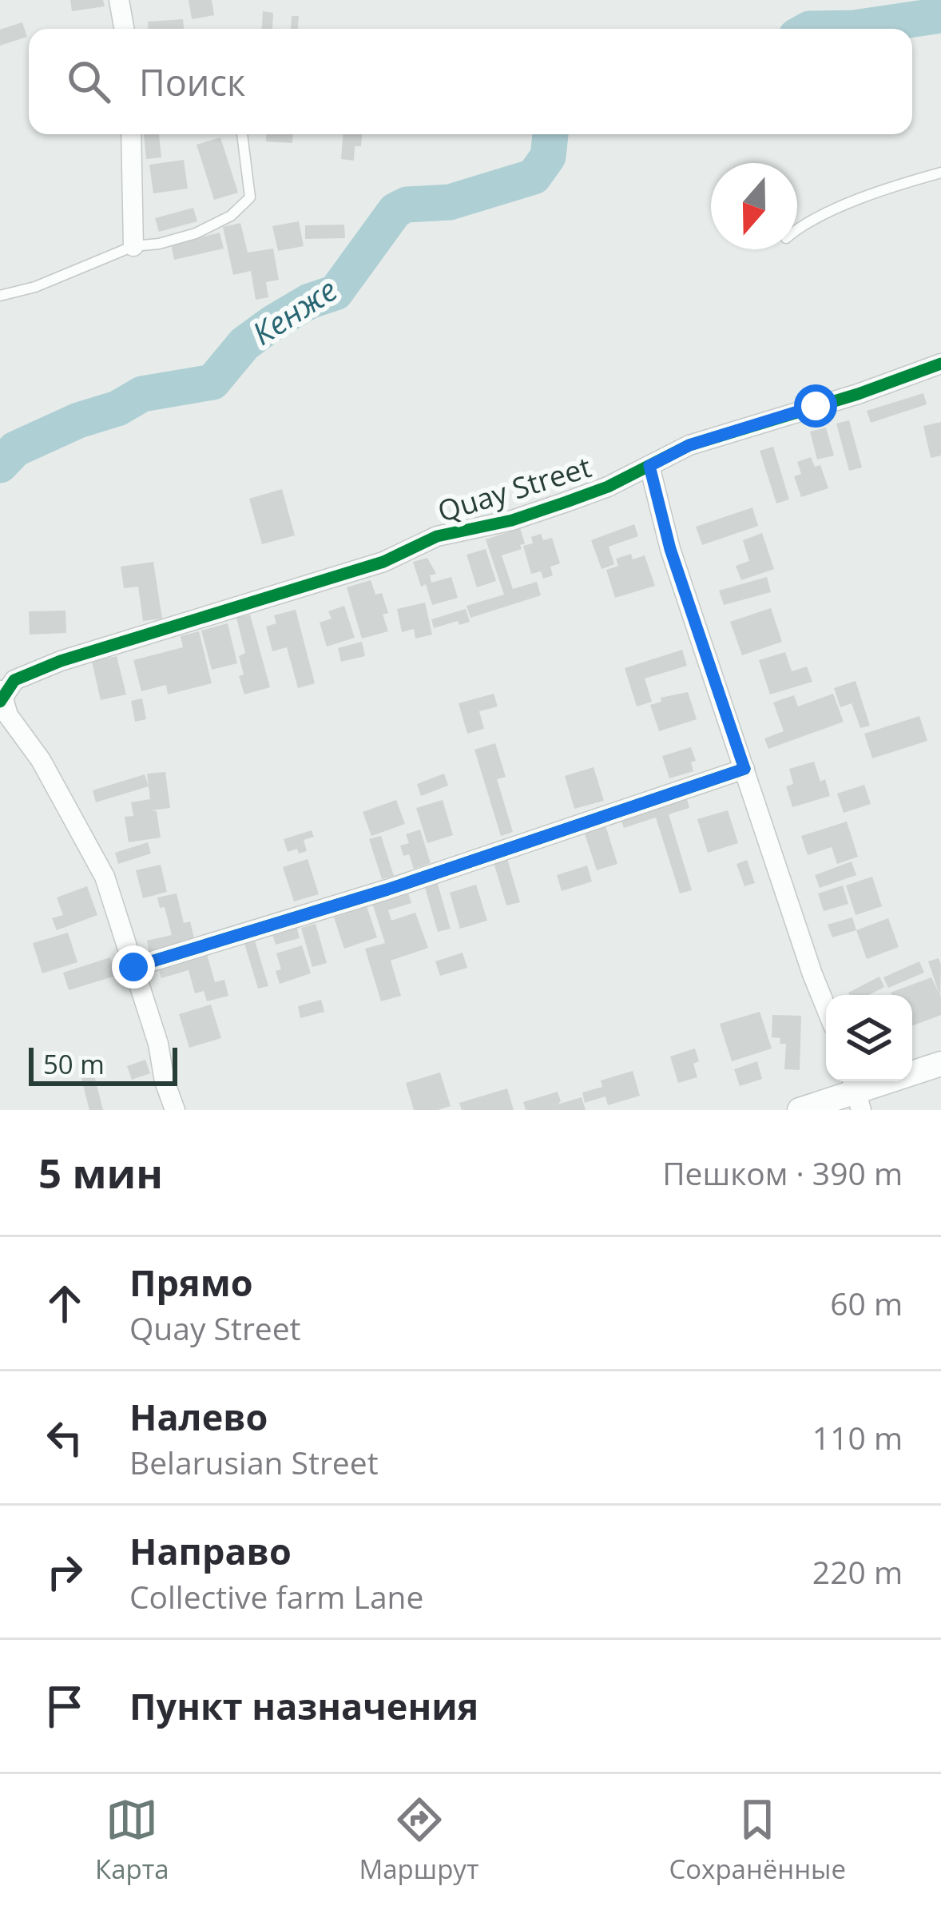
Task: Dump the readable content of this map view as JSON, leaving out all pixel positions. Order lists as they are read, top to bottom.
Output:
{
  "streets": {
    "street": ["Quay Street"]
  },
  "water": ["Кенже"],
  "scale_bar": "50 m",
  "north": "bottom",
  "page": {
    "search": "Поиск",
    "scale": "50 m",
    "heading": ["5 мин", "Пешком · 390 m"],
    "list": [
      ["Прямо", "Quay Street", "60 m"],
      ["Налево", "Belarusian Street", "110 m"],
      ["Направо", "Collective farm Lane", "220 m"],
      "Пункт назначения"
    ],
    "nav": ["Карта", "Маршрут", "Сохранённые"]
  }
}
